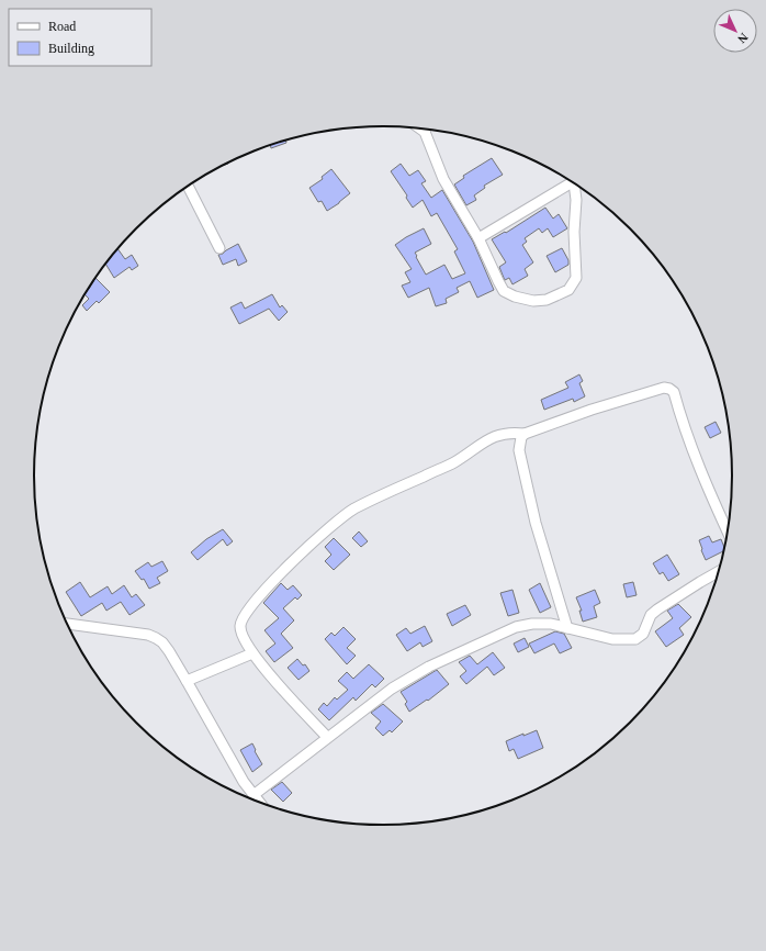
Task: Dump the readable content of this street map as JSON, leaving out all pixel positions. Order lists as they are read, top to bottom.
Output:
{
  "legend": ["Road", "Building"],
  "north": "bottom right"
}
